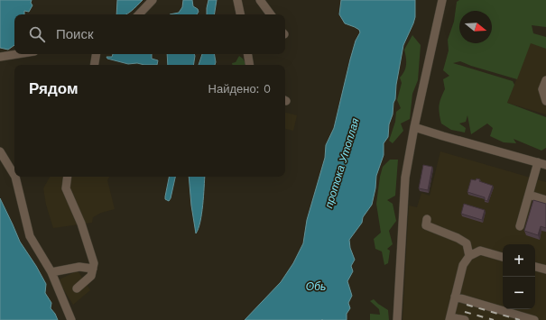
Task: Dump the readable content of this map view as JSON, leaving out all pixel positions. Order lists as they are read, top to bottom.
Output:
{
  "water": ["протока Утоплая", "Обь"],
  "north": "right",
  "page": {
    "search": "Поиск",
    "heading": ["Рядом", "Найдено: 0"],
    "map_buttons": ["+", "−"]
  }
}
